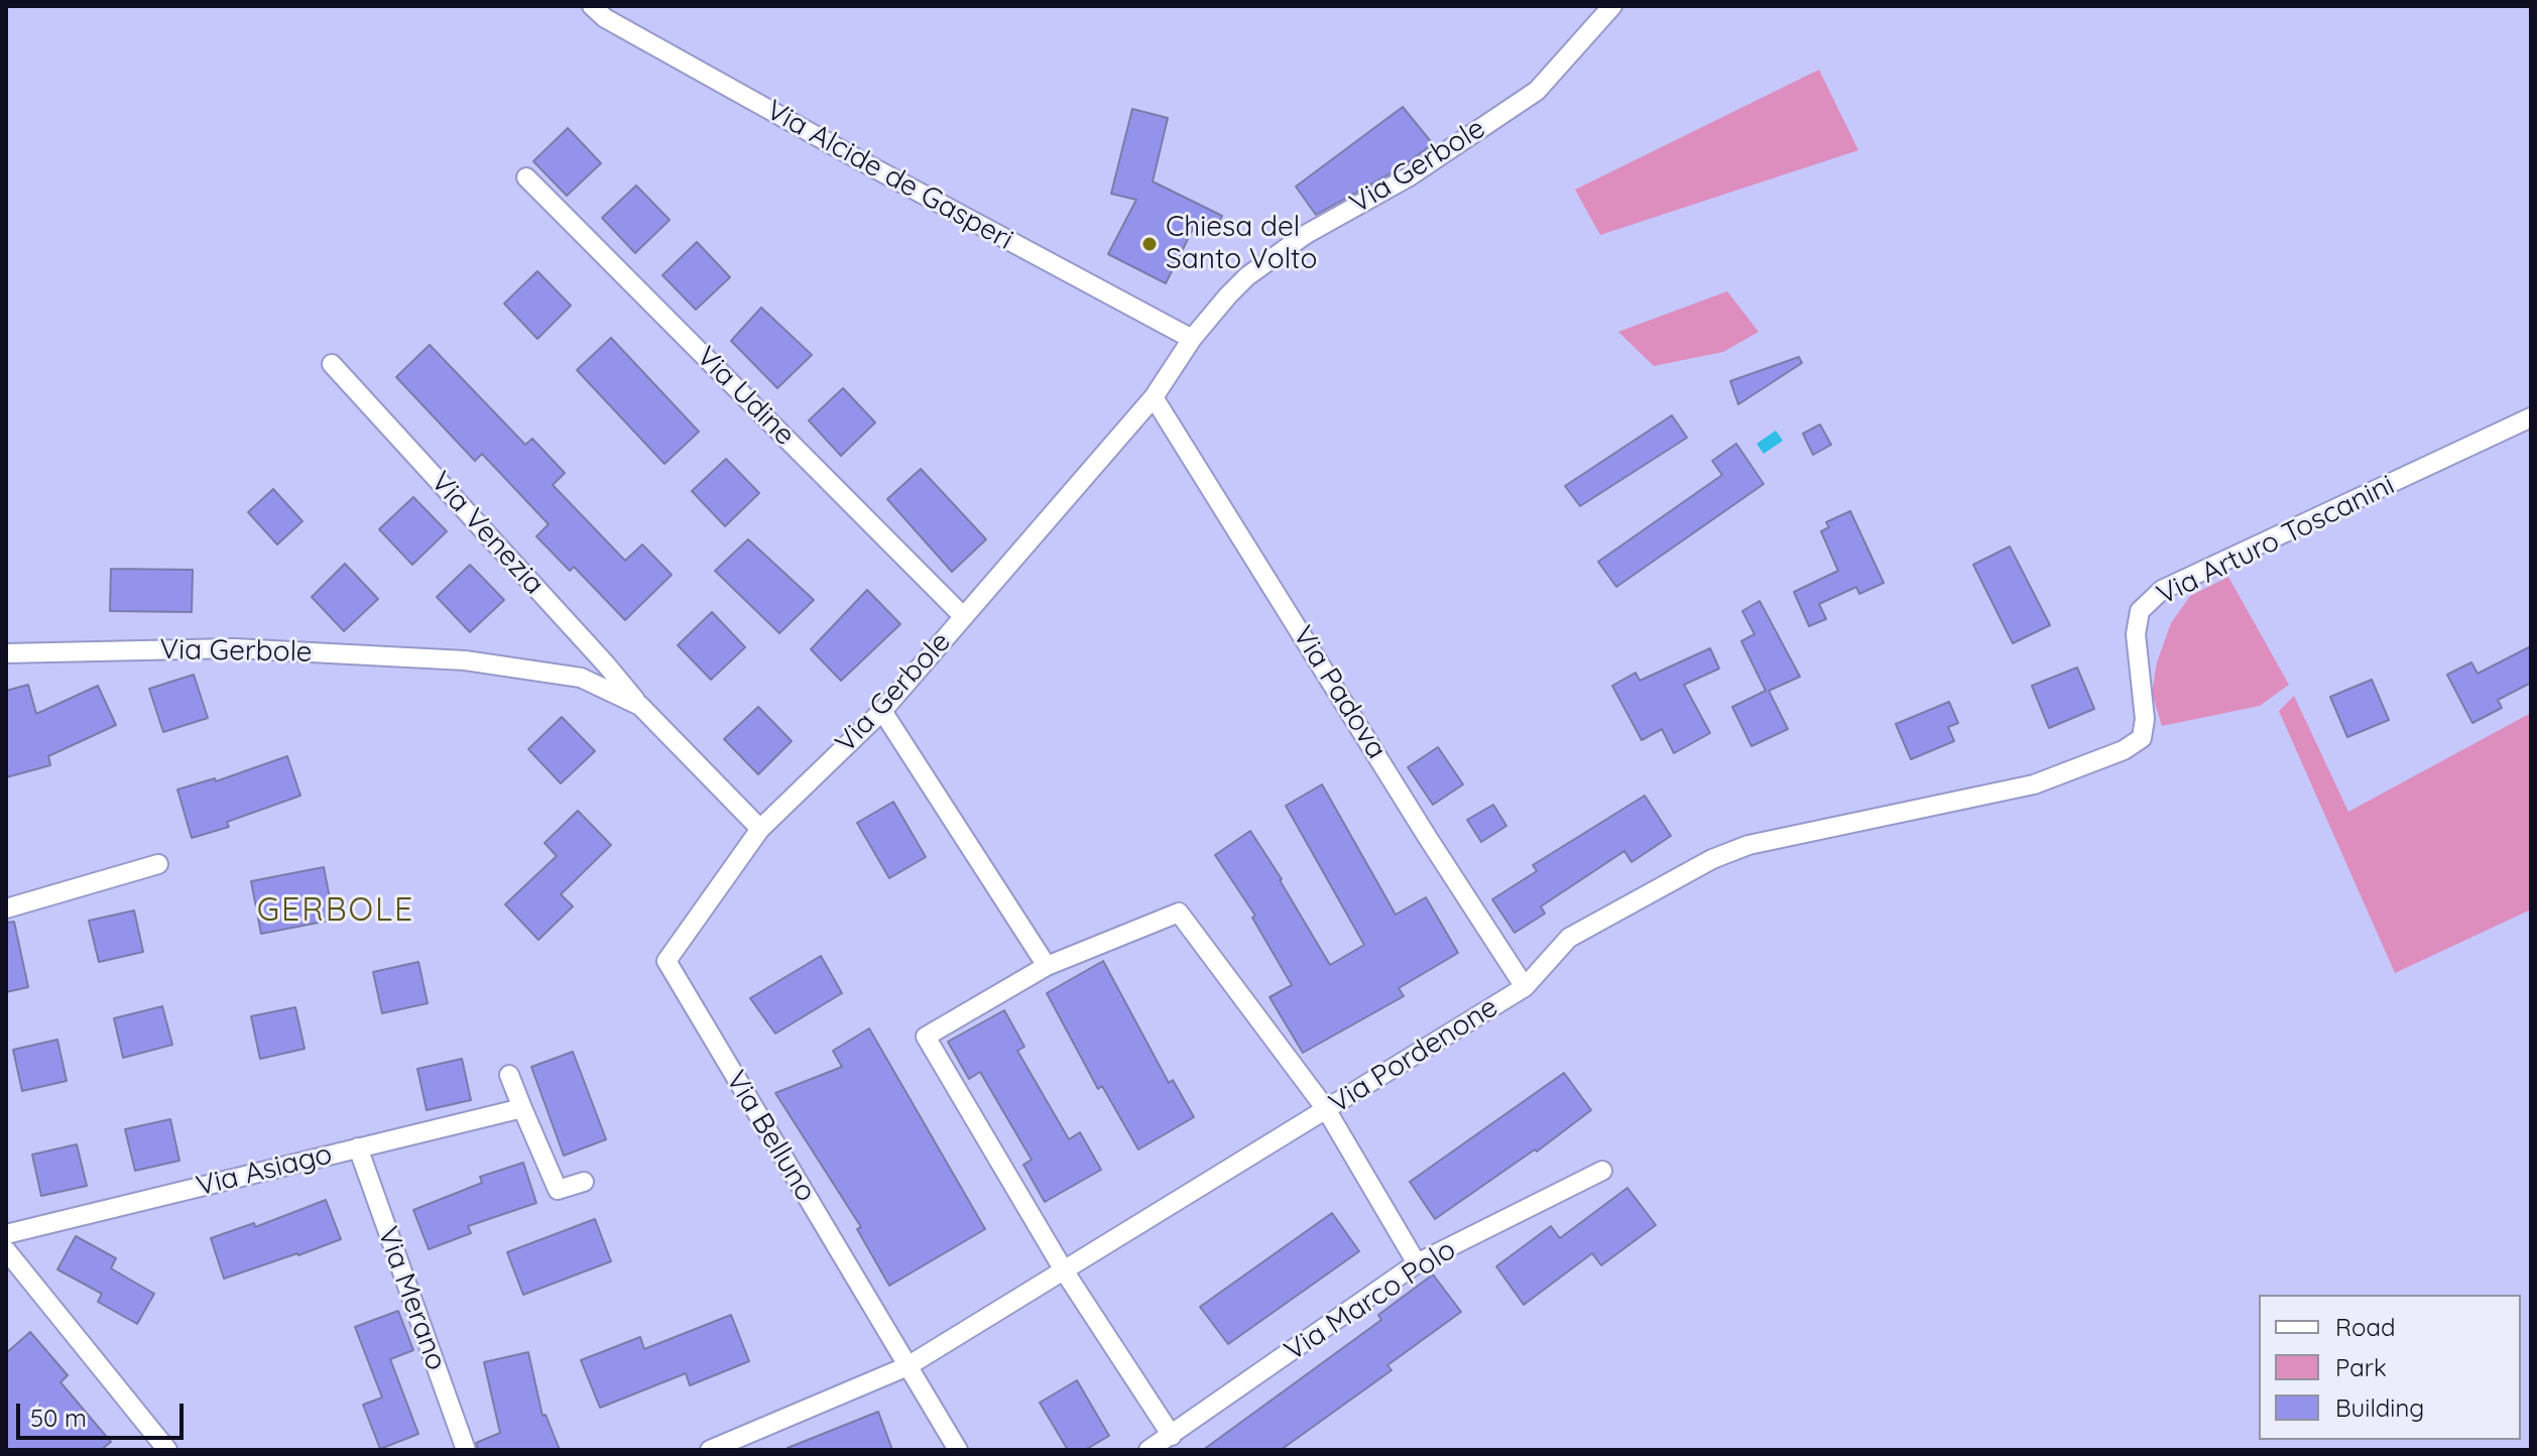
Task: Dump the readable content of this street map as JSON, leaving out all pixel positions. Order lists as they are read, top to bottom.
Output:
{
  "streets": {
    "street": [
      "Via Gerbole",
      "Via Alcide de Gasperi",
      "Via Udine",
      "Via Venezia",
      "Via Arturo Toscanini",
      "Via Padova",
      "Via Pordenone",
      "Via Belluno",
      "Via Asiago",
      "Via Merano",
      "Via Marco Polo"
    ]
  },
  "crossings": [
    ["Via Gerbole", "Via Alcide de Gasperi"],
    ["Via Gerbole", "Via Udine"],
    ["Via Gerbole", "Via Venezia"],
    ["Via Gerbole", "Via Padova"],
    ["Via Gerbole", "Via Belluno"],
    ["Via Arturo Toscanini", "Via Pordenone"],
    ["Via Padova", "Via Pordenone"],
    ["Via Pordenone", "Via Belluno"],
    ["Via Asiago", "Via Merano"]
  ],
  "districts": ["GERBOLE"],
  "places": ["Chiesa del Santo Volto"],
  "legend": ["Road", "Park", "Building"],
  "scale_bar": "50 m"
}
